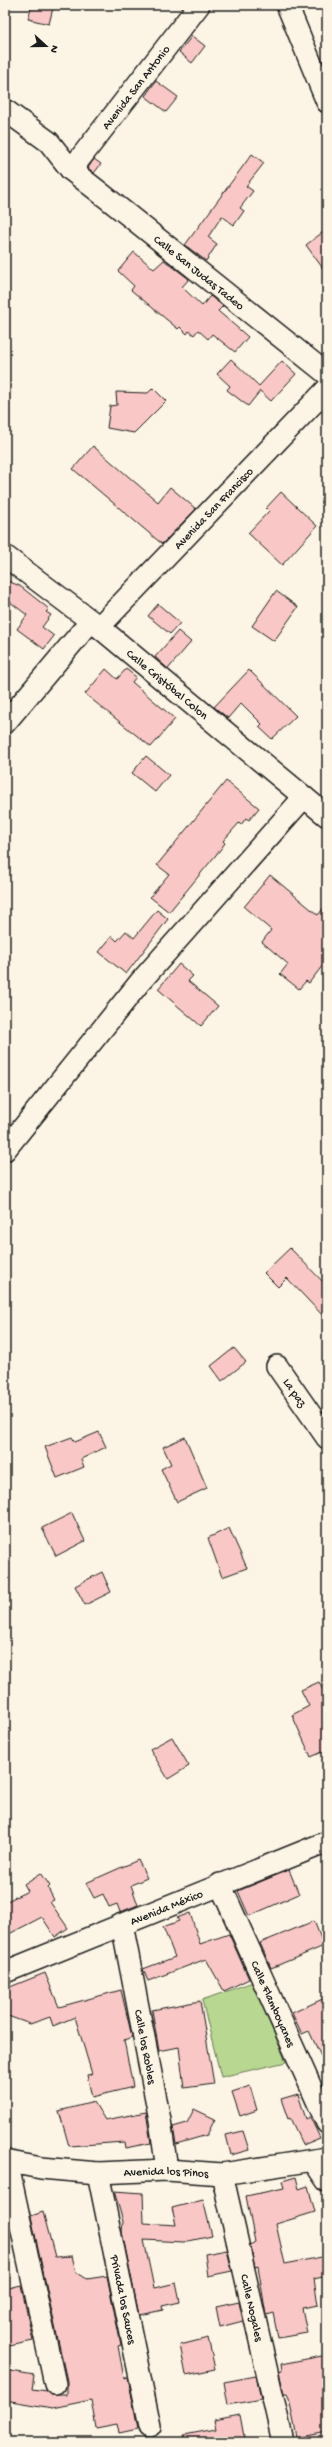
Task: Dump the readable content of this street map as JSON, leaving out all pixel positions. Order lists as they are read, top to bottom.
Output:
{
  "streets": {
    "street": [
      "Avenida San Antonio",
      "Calle San Judas Tadeo",
      "Avenida San Francisco",
      "Calle Cristóbal Colon",
      "La paz",
      "Avenida México",
      "Calle Flamboyanes",
      "Calle los Robles",
      "Avenida los Pinos",
      "Privada los Sauces",
      "Calle Nogales"
    ]
  },
  "crossings": [
    ["Avenida San Antonio", "Calle San Judas Tadeo"],
    ["Avenida San Francisco", "Calle Cristóbal Colon"],
    ["Avenida México", "Calle Flamboyanes"],
    ["Avenida México", "Calle los Robles"],
    ["Calle los Robles", "Avenida los Pinos"],
    ["Avenida los Pinos", "Privada los Sauces"],
    ["Avenida los Pinos", "Calle Nogales"]
  ],
  "north": "right"
}
